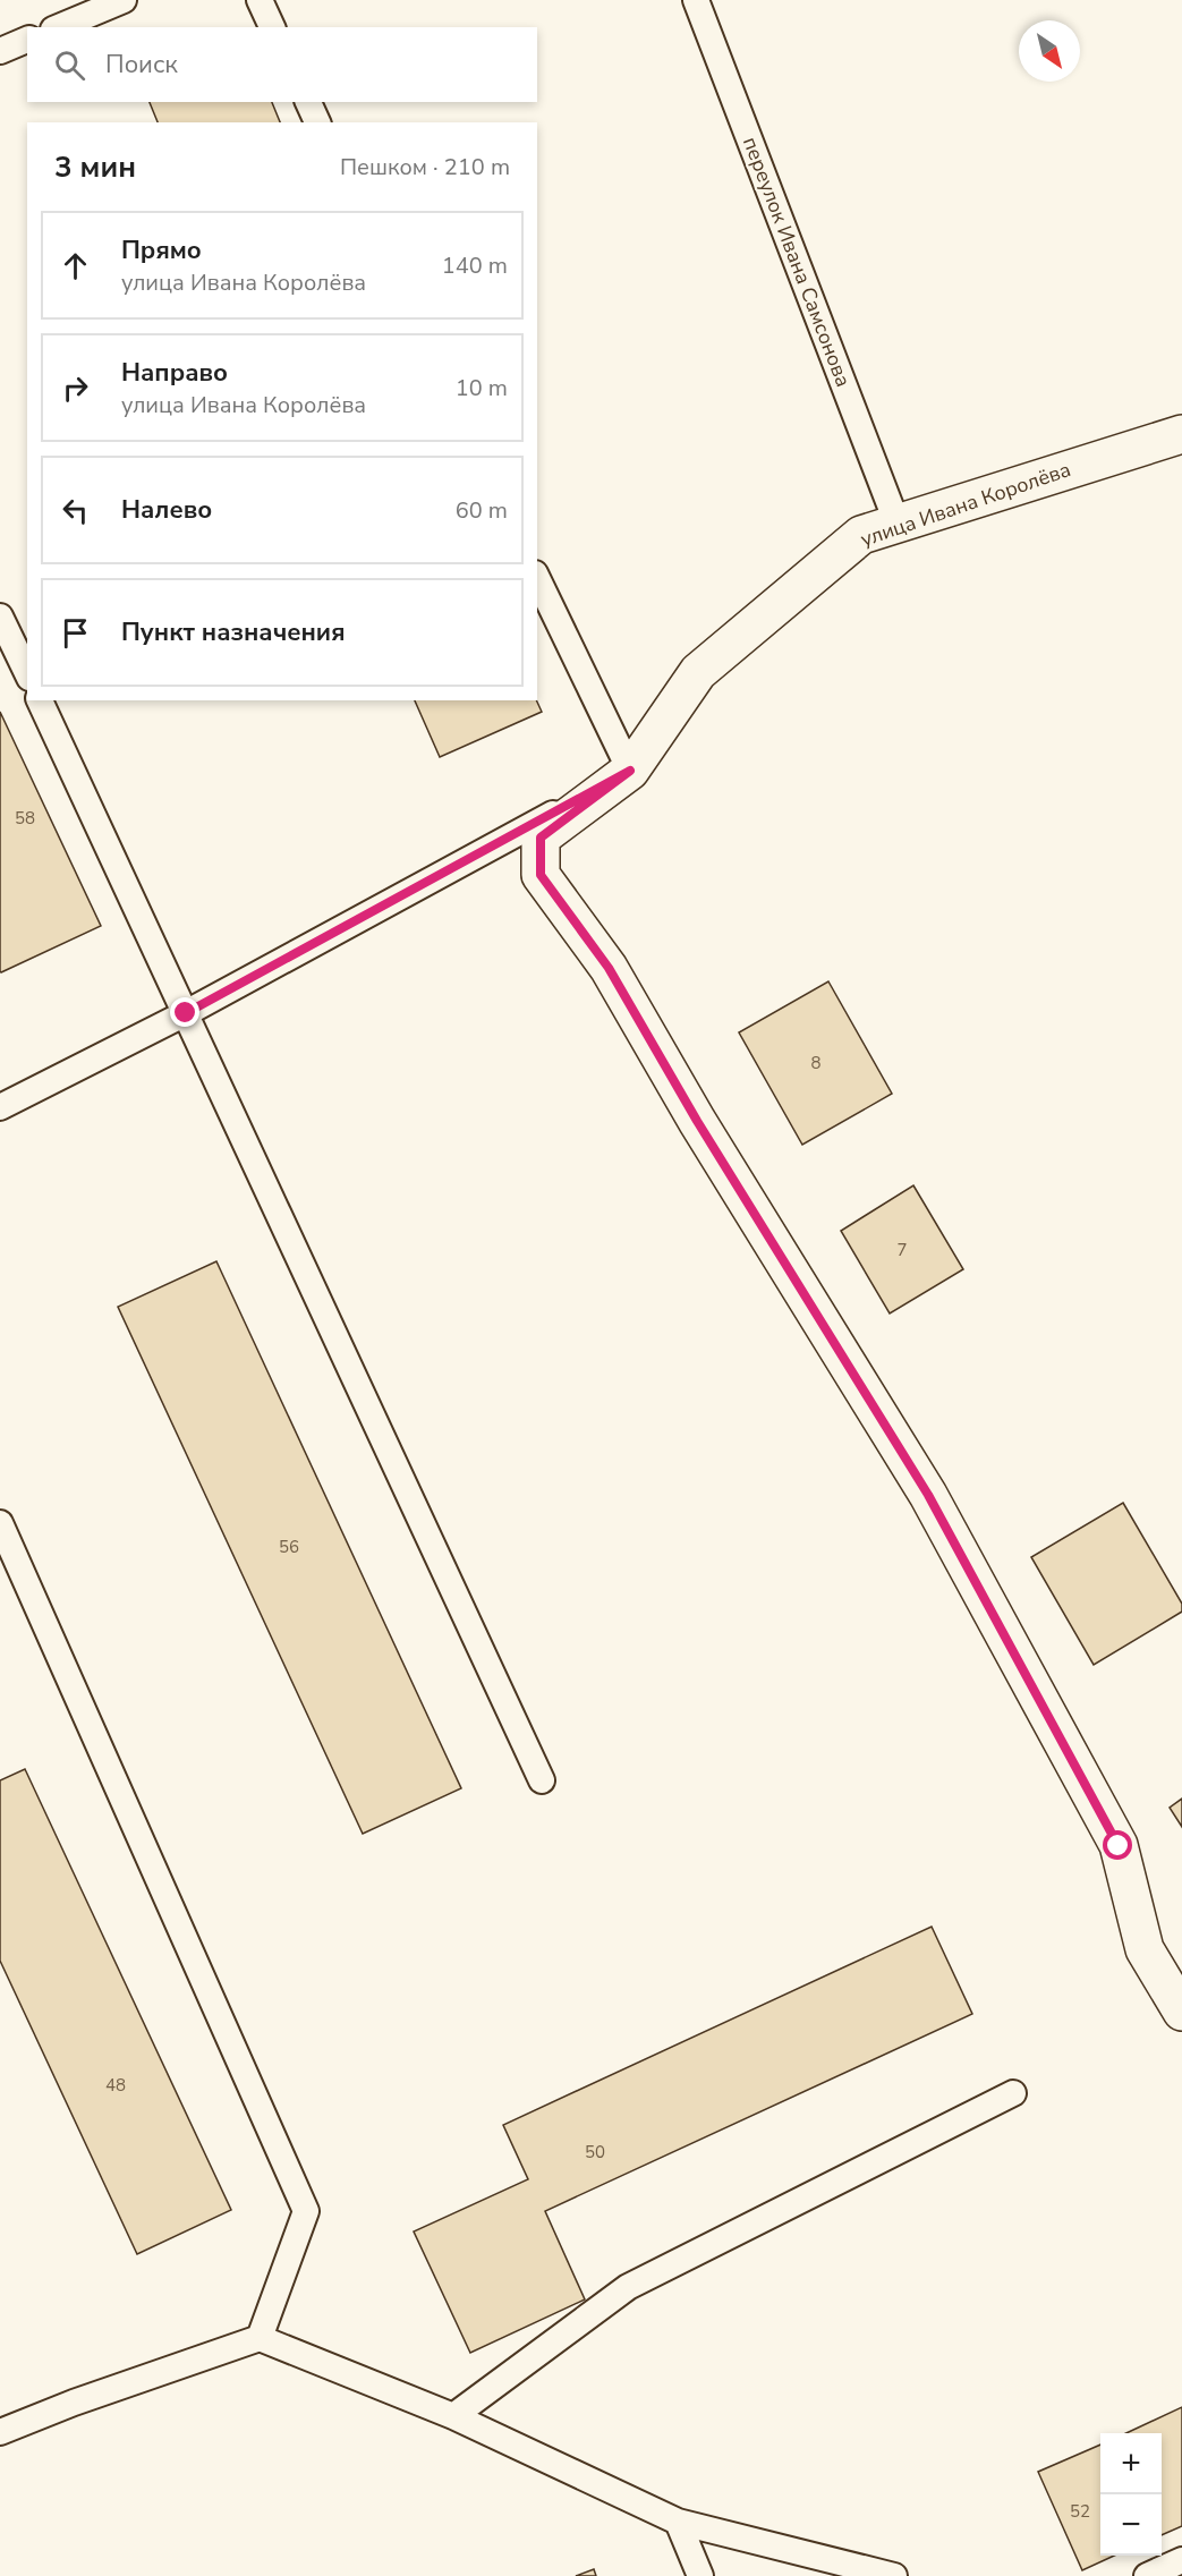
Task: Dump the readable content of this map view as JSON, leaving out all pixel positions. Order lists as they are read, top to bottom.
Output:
{
  "streets": {
    "street": ["улица Ивана Королёва"],
    "lane": ["переулок Ивана Самсонова"]
  },
  "crossings": [
    ["переулок Ивана Самсонова", "улица Ивана Королёва"]
  ],
  "house_numbers": [
    "58",
    "8",
    "7",
    "56",
    "48",
    "50",
    "52"
  ],
  "north": "bottom right",
  "page": {
    "search": "Поиск",
    "heading": ["3 мин", "Пешком · 210 m"],
    "list": [
      ["Прямо", "улица Ивана Королёва", "140 m"],
      ["Направо", "улица Ивана Королёва", "10 m"],
      ["Налево", "60 m"],
      "Пункт назначения"
    ],
    "map_buttons": ["+", "−"]
  }
}
